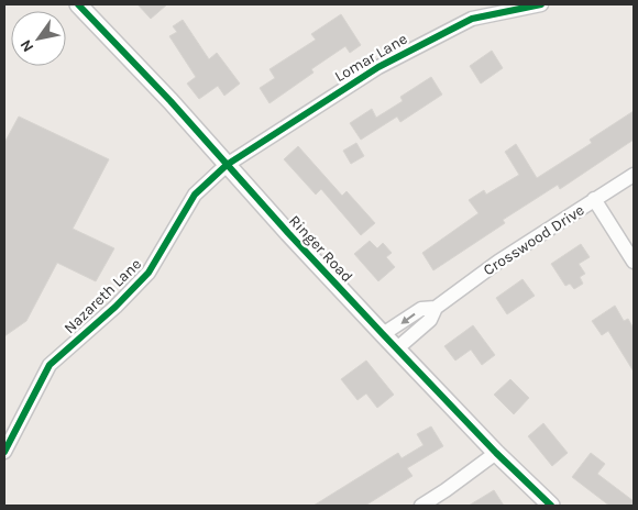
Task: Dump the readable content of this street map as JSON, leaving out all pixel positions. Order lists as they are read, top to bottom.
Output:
{
  "streets": {
    "street": [
      "Lomar Lane",
      "Crosswood Drive",
      "Ringer Road",
      "Nazareth Lane"
    ]
  },
  "crossings": [
    ["Lomar Lane", "Ringer Road"],
    ["Lomar Lane", "Nazareth Lane"],
    ["Crosswood Drive", "Ringer Road"],
    ["Ringer Road", "Nazareth Lane"]
  ],
  "north": "bottom left"
}
